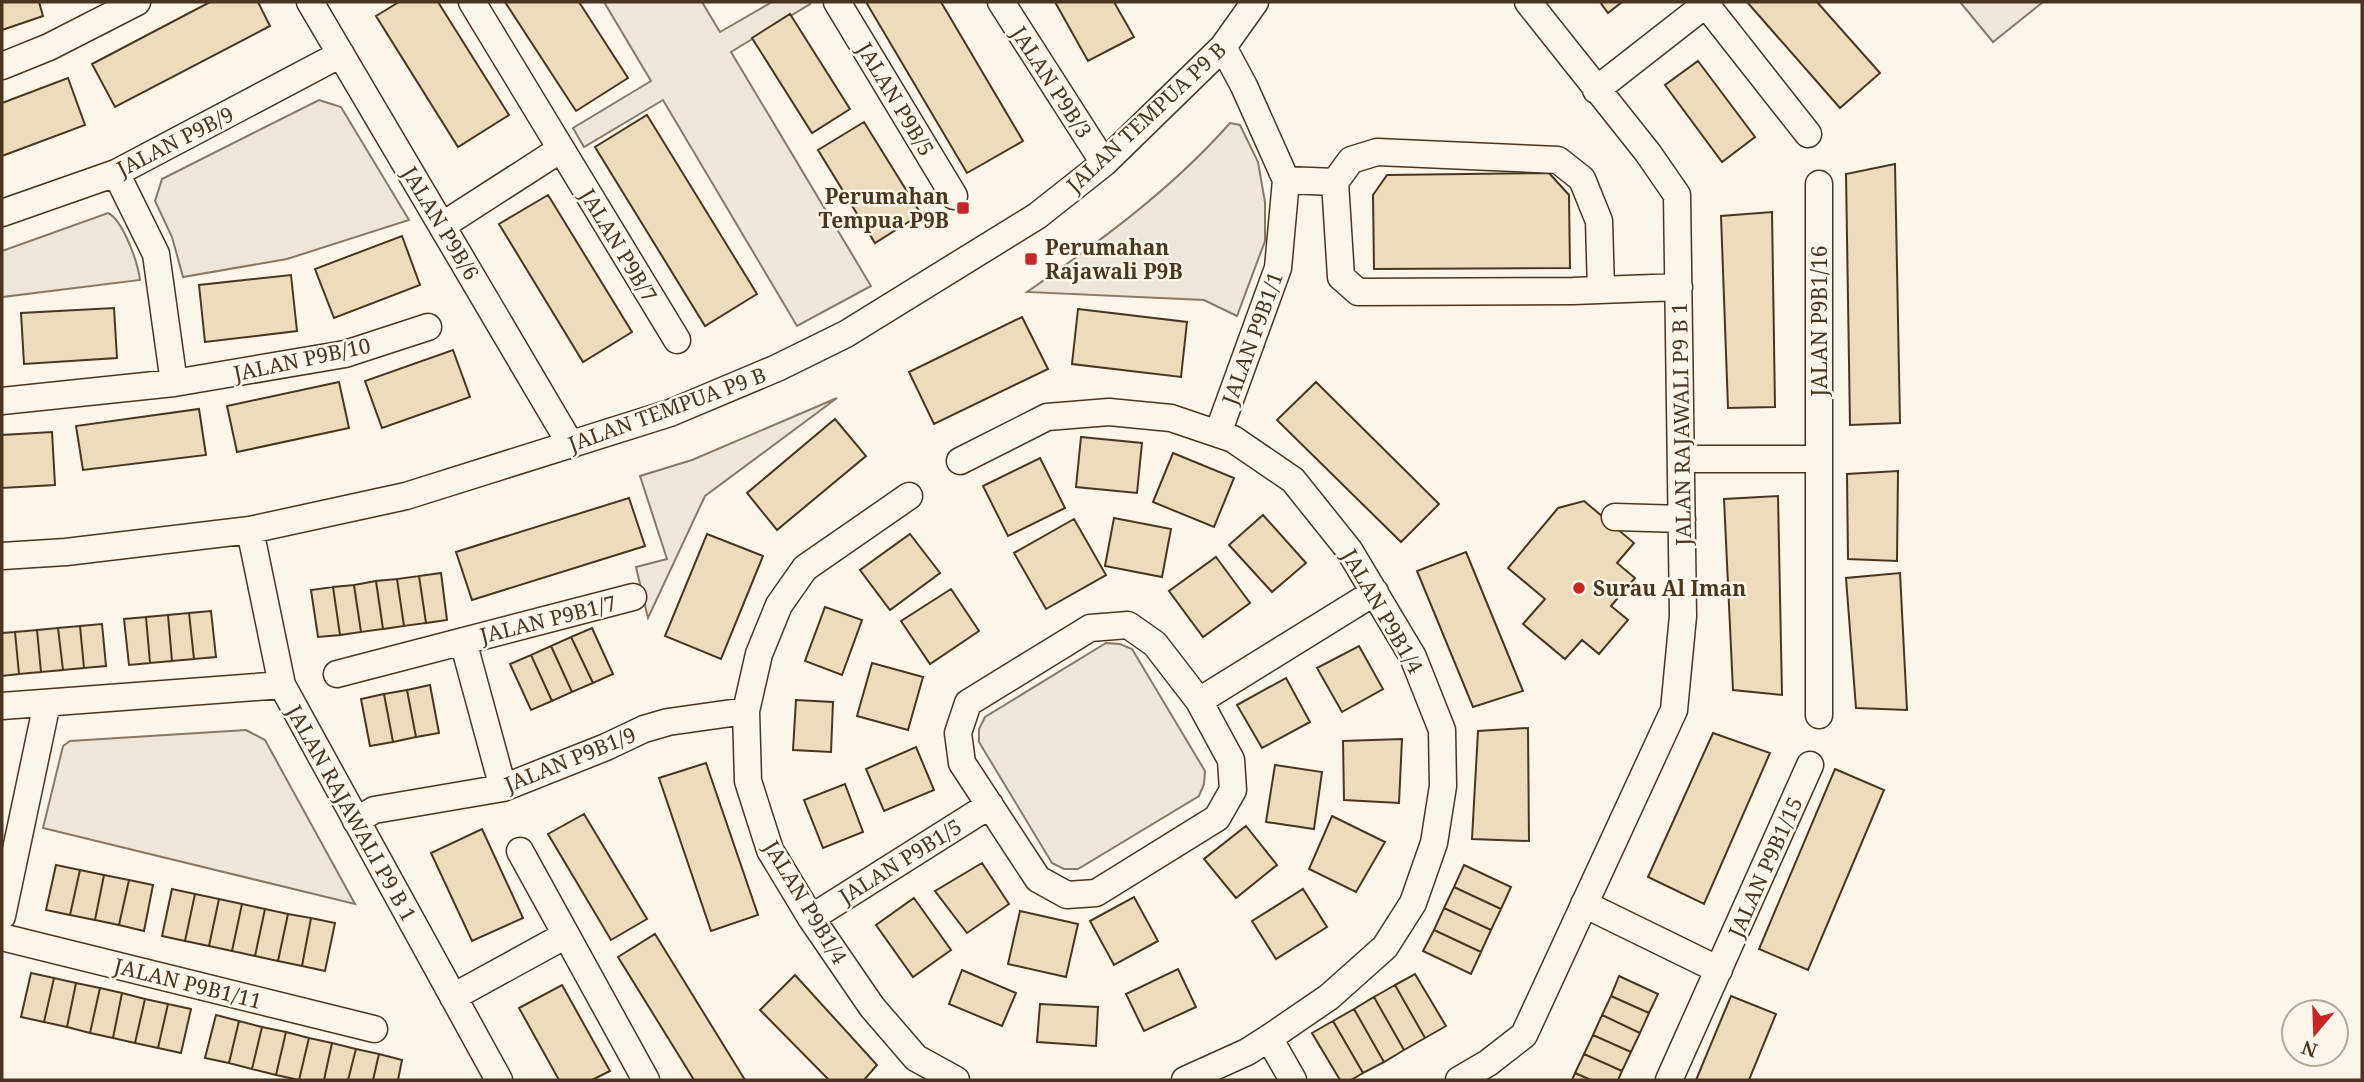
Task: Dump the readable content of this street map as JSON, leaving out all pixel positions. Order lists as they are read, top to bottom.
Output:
{
  "streets": {
    "street": [
      "JALAN P9B/3",
      "JALAN P9B/5",
      "JALAN TEMPUA P9 B",
      "JALAN P9B/9",
      "JALAN P9B/6",
      "JALAN P9B/7",
      "JALAN P9B1/16",
      "JALAN P9B1/1",
      "JALAN P9B/10",
      "JALAN RAJAWALI P9 B 1",
      "JALAN P9B1/4",
      "JALAN P9B1/7",
      "JALAN P9B1/9",
      "JALAN P9B1/5",
      "JALAN P9B1/15",
      "JALAN P9B1/11"
    ]
  },
  "crossings": [
    ["JALAN P9B/3", "JALAN TEMPUA P9 B"],
    ["JALAN TEMPUA P9 B", "JALAN P9B/6"],
    ["JALAN TEMPUA P9 B", "JALAN P9B1/1"],
    ["JALAN TEMPUA P9 B", "JALAN RAJAWALI P9 B 1"],
    ["JALAN P9B/9", "JALAN P9B/6"],
    ["JALAN P9B1/1", "JALAN P9B1/4"],
    ["JALAN RAJAWALI P9 B 1", "JALAN P9B1/9"],
    ["JALAN P9B1/4", "JALAN P9B1/9"],
    ["JALAN P9B1/4", "JALAN P9B1/5"],
    ["JALAN P9B1/7", "JALAN P9B1/9"]
  ],
  "places": {
    "transit": ["Perumahan Tempua P9B", "Perumahan Rajawali P9B"],
    "other": ["Surau Al Iman"]
  },
  "north": "bottom"
}
